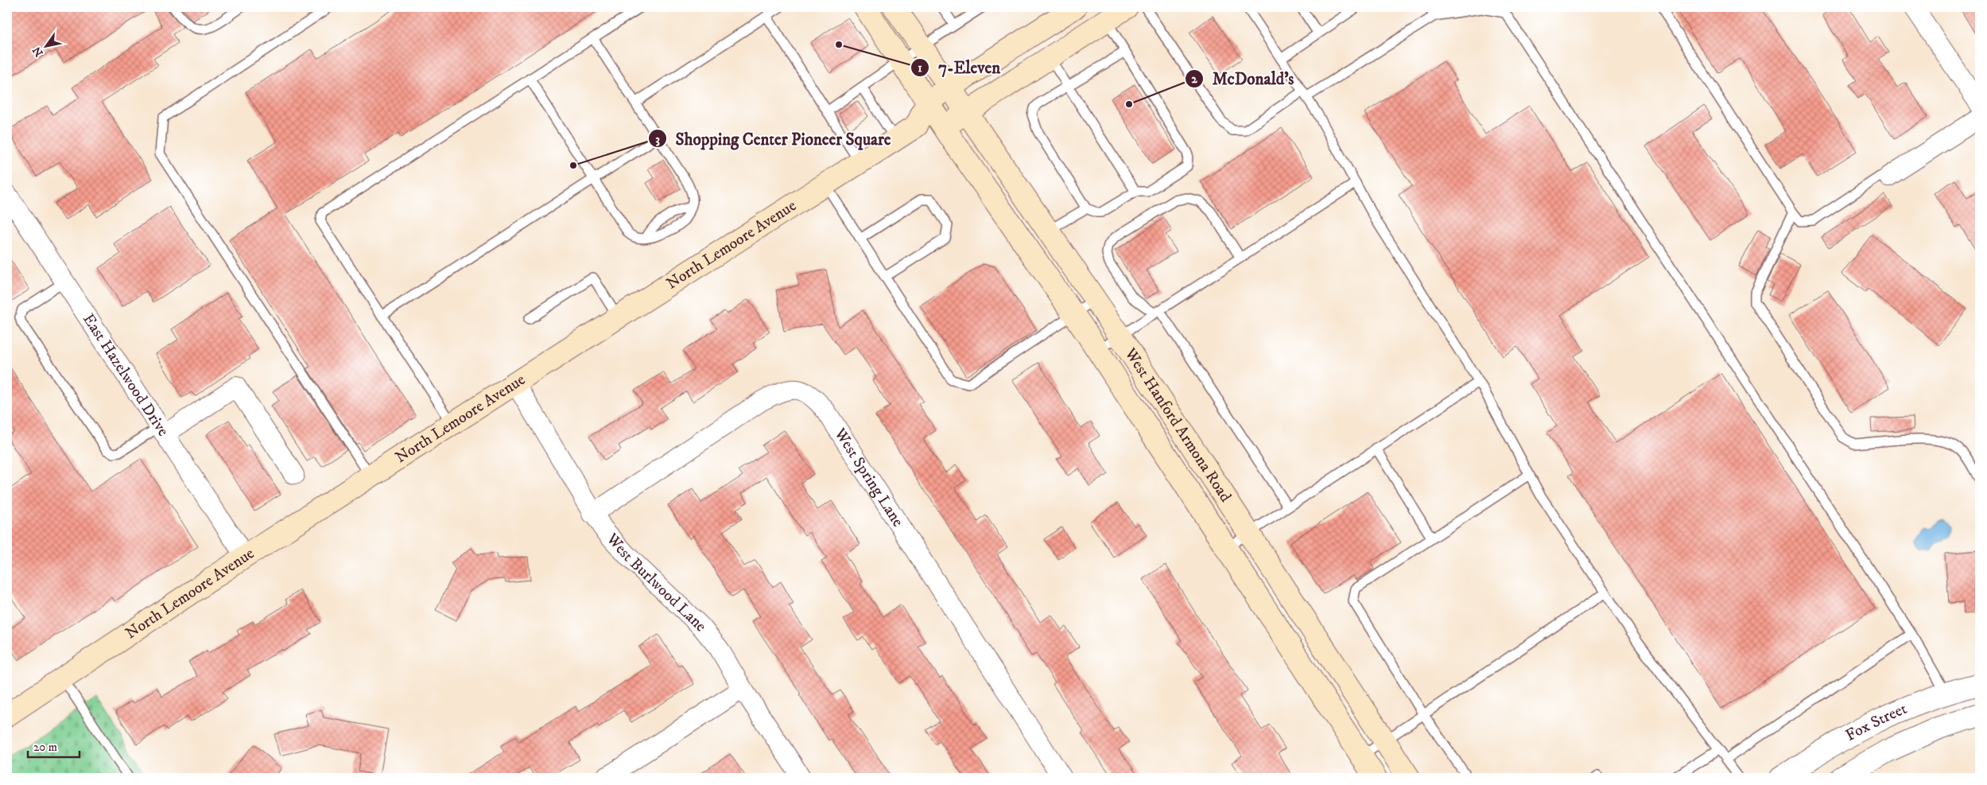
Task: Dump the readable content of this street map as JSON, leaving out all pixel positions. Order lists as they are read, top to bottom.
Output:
{
  "streets": {
    "main road": ["North Lemoore Avenue", "West Hanford Armona Road"],
    "street": [
      "East Hazelwood Drive",
      "West Spring Lane",
      "West Burlwood Lane",
      "Fox Street"
    ]
  },
  "crossings": [
    ["North Lemoore Avenue", "East Hazelwood Drive"],
    ["North Lemoore Avenue", "West Burlwood Lane"],
    ["West Spring Lane", "West Burlwood Lane"]
  ],
  "places": ["7-Eleven", "McDonald's", "Shopping Center Pioneer Square"],
  "scale_bar": "20 m",
  "north": "bottom left"
}
